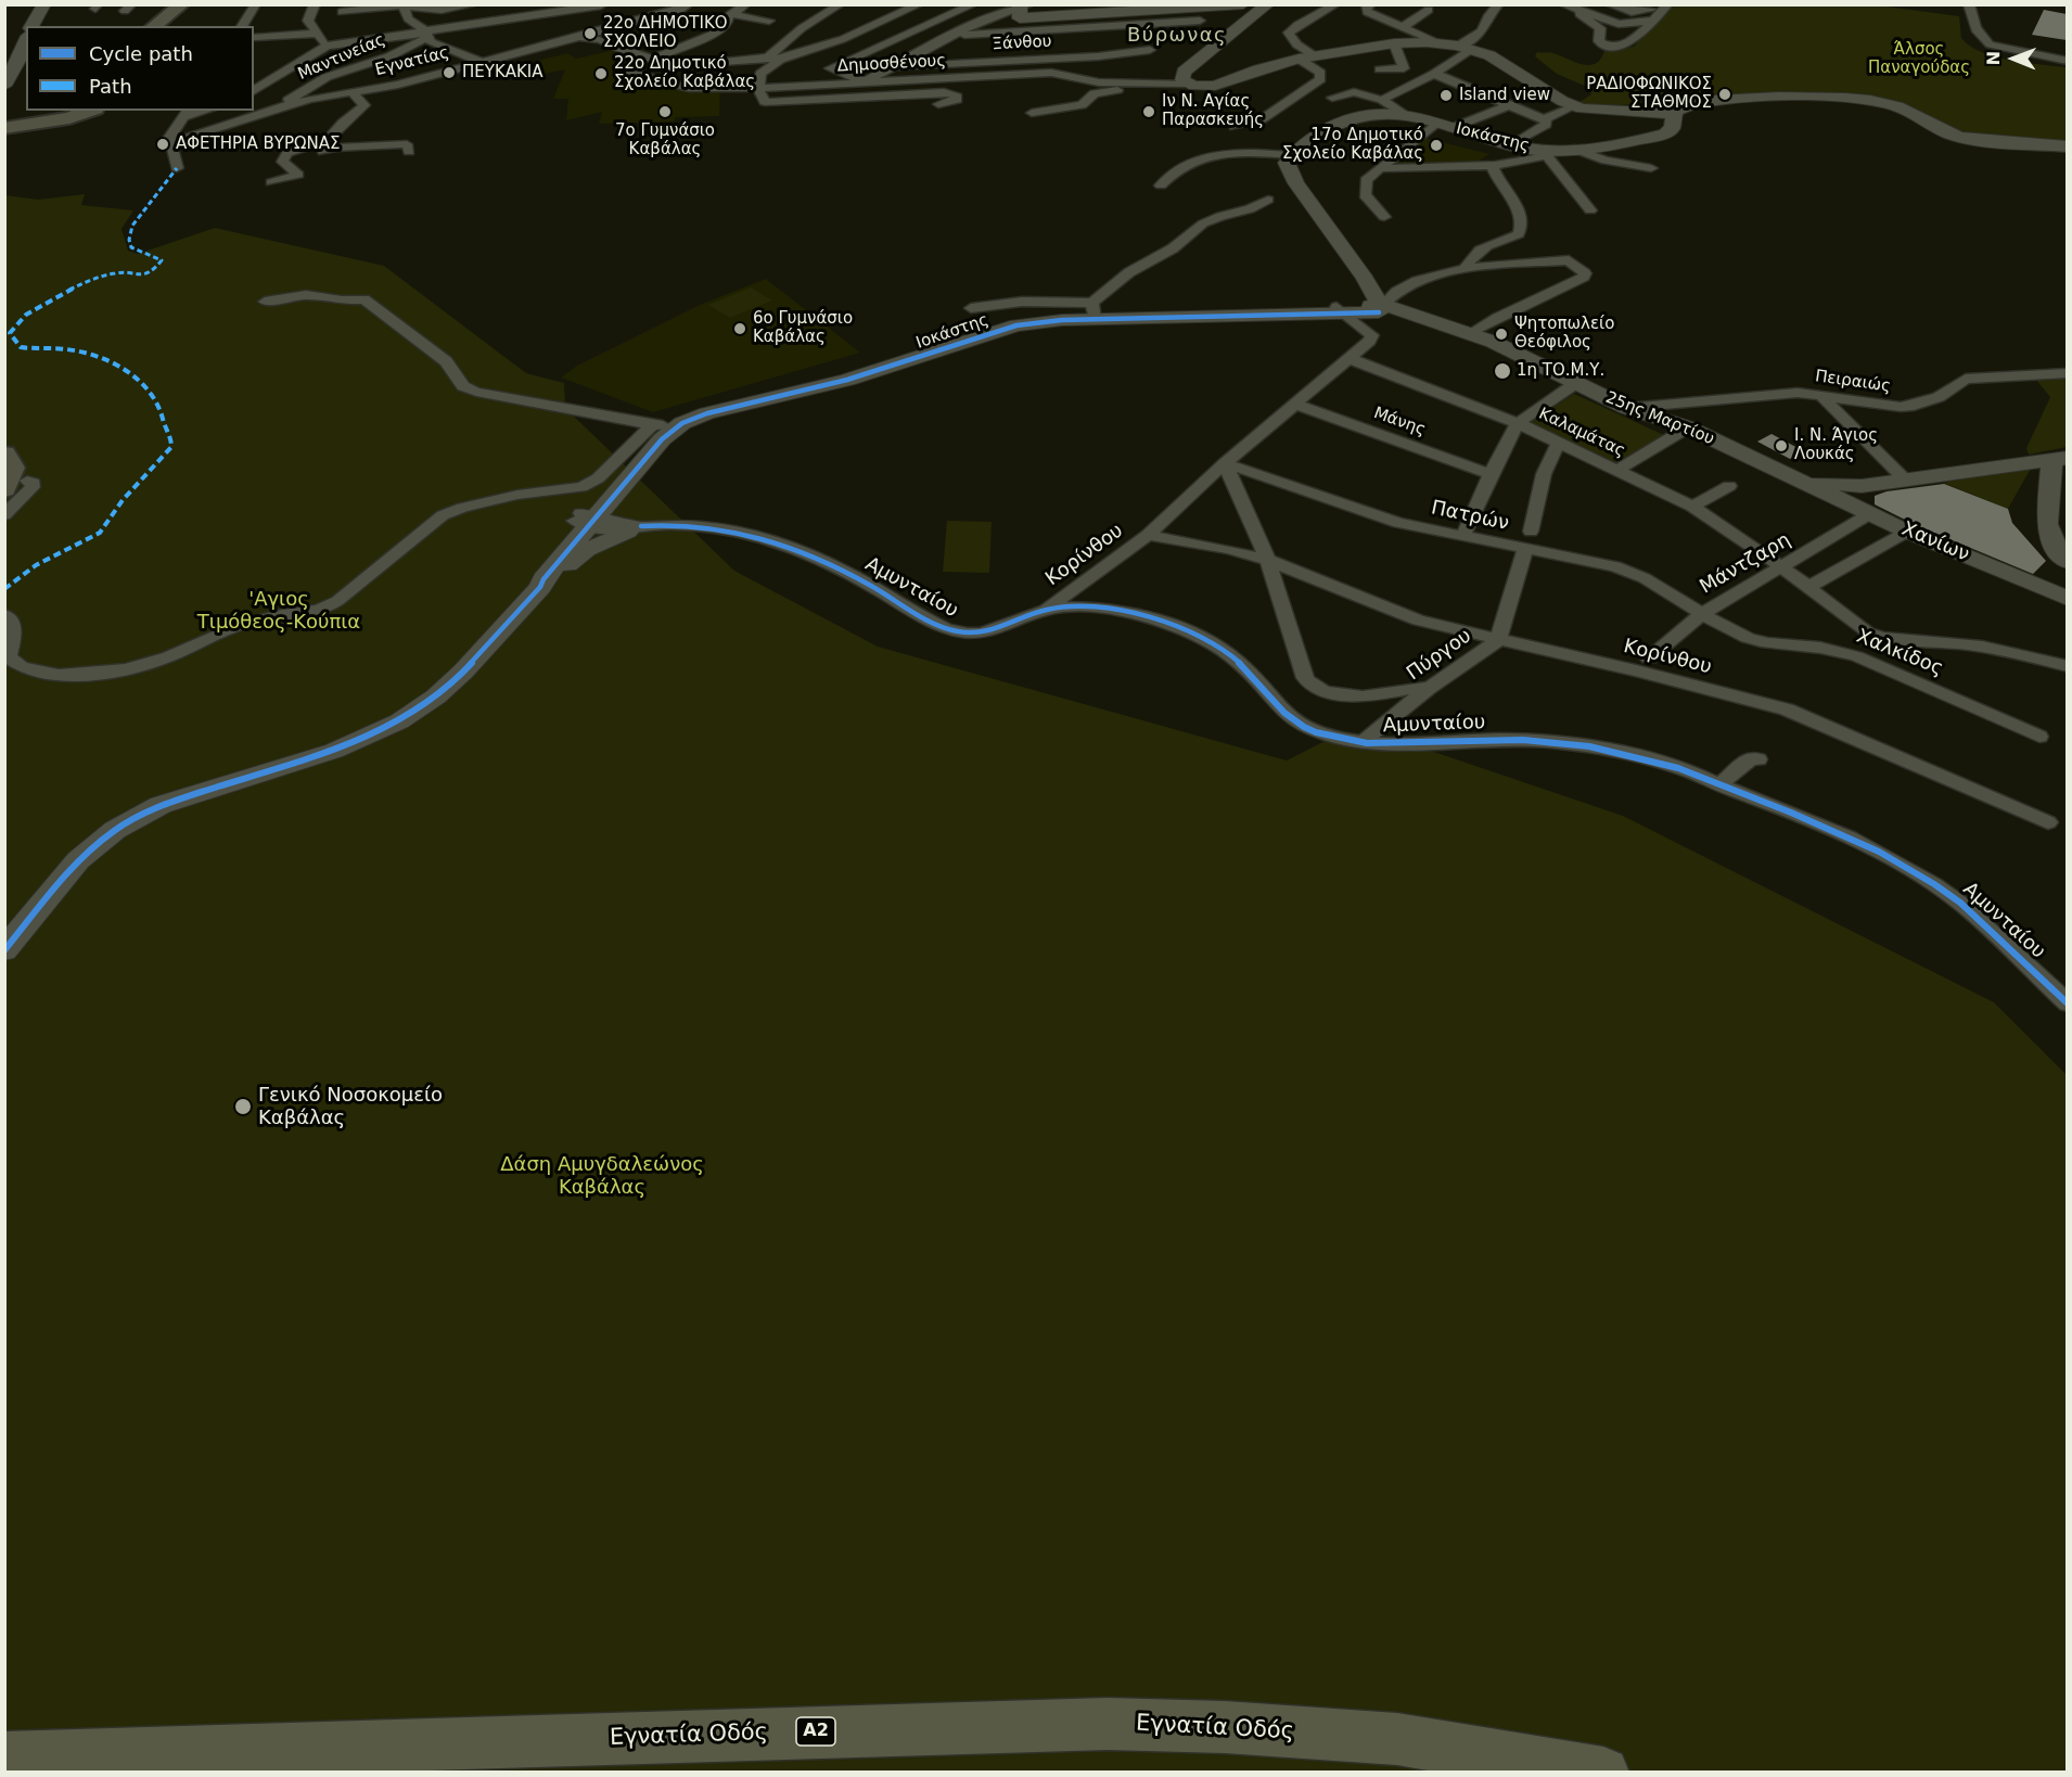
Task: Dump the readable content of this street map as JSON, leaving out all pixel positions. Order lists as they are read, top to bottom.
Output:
{
  "streets": {
    "highway": ["Εγνατία Οδός", "Α2"],
    "street": [
      "Ξάνθου",
      "Μαντινείας",
      "Εγνατίας",
      "Δημοσθένους",
      "Ιοκάστης",
      "Πειραιώς",
      "25ης Μαρτίου",
      "Μάνης",
      "Καλαμάτας",
      "Πατρών",
      "Χανίων",
      "Κορίνθου",
      "Μάντζαρη",
      "Αμυνταίου",
      "Χαλκίδος",
      "Πύργου"
    ]
  },
  "crossings": [
    ["Μαντινείας", "Εγνατίας"],
    ["Ιοκάστης", "25ης Μαρτίου"],
    ["Ιοκάστης", "Κορίνθου"],
    ["Ιοκάστης", "Αμυνταίου"],
    ["Πειραιώς", "25ης Μαρτίου"],
    ["25ης Μαρτίου", "Χανίων"],
    ["Μάνης", "Κορίνθου"],
    ["Καλαμάτας", "Κορίνθου"],
    ["Καλαμάτας", "Μάντζαρη"],
    ["Πατρών", "Κορίνθου"],
    ["Πατρών", "Μάντζαρη"],
    ["Πατρών", "Χαλκίδος"],
    ["Πατρών", "Πύργου"],
    ["Χανίων", "Μάντζαρη"],
    ["Κορίνθου", "Αμυνταίου"],
    ["Κορίνθου", "Πύργου"],
    ["Μάντζαρη", "Χαλκίδος"],
    ["Αμυνταίου", "Πύργου"]
  ],
  "districts": ["Βύρωνας"],
  "parks": ["Άλσος Παναγούδας", "'Αγιος Τιμόθεος-Κούπια", "Δάση Αμυγδαλεώνος Καβάλας"],
  "places": [
    "22ο ΔΗΜΟΤΙΚΟ ΣΧΟΛΕΙΟ",
    "ΠΕΥΚΑΚΙΑ",
    "22ο Δημοτικό Σχολείο Καβάλας",
    "ΡΑΔΙΟΦΩΝΙΚΟΣ ΣΤΑΘΜΟΣ",
    "Island view",
    "7ο Γυμνάσιο Καβάλας",
    "Ιν Ν. Αγίας Παρασκευής",
    "ΑΦΕΤΗΡΙΑ ΒΥΡΩΝΑΣ",
    "17ο Δημοτικό Σχολείο Καβάλας",
    "6ο Γυμνάσιο Καβάλας",
    "Ψητοπωλείο Θεόφιλος",
    "1η ΤΟ.Μ.Υ.",
    "Ι. Ν. Άγιος Λουκάς",
    "Γενικό Νοσοκομείο Καβάλας"
  ],
  "legend": ["Cycle path", "Path"],
  "north": "left"
}
